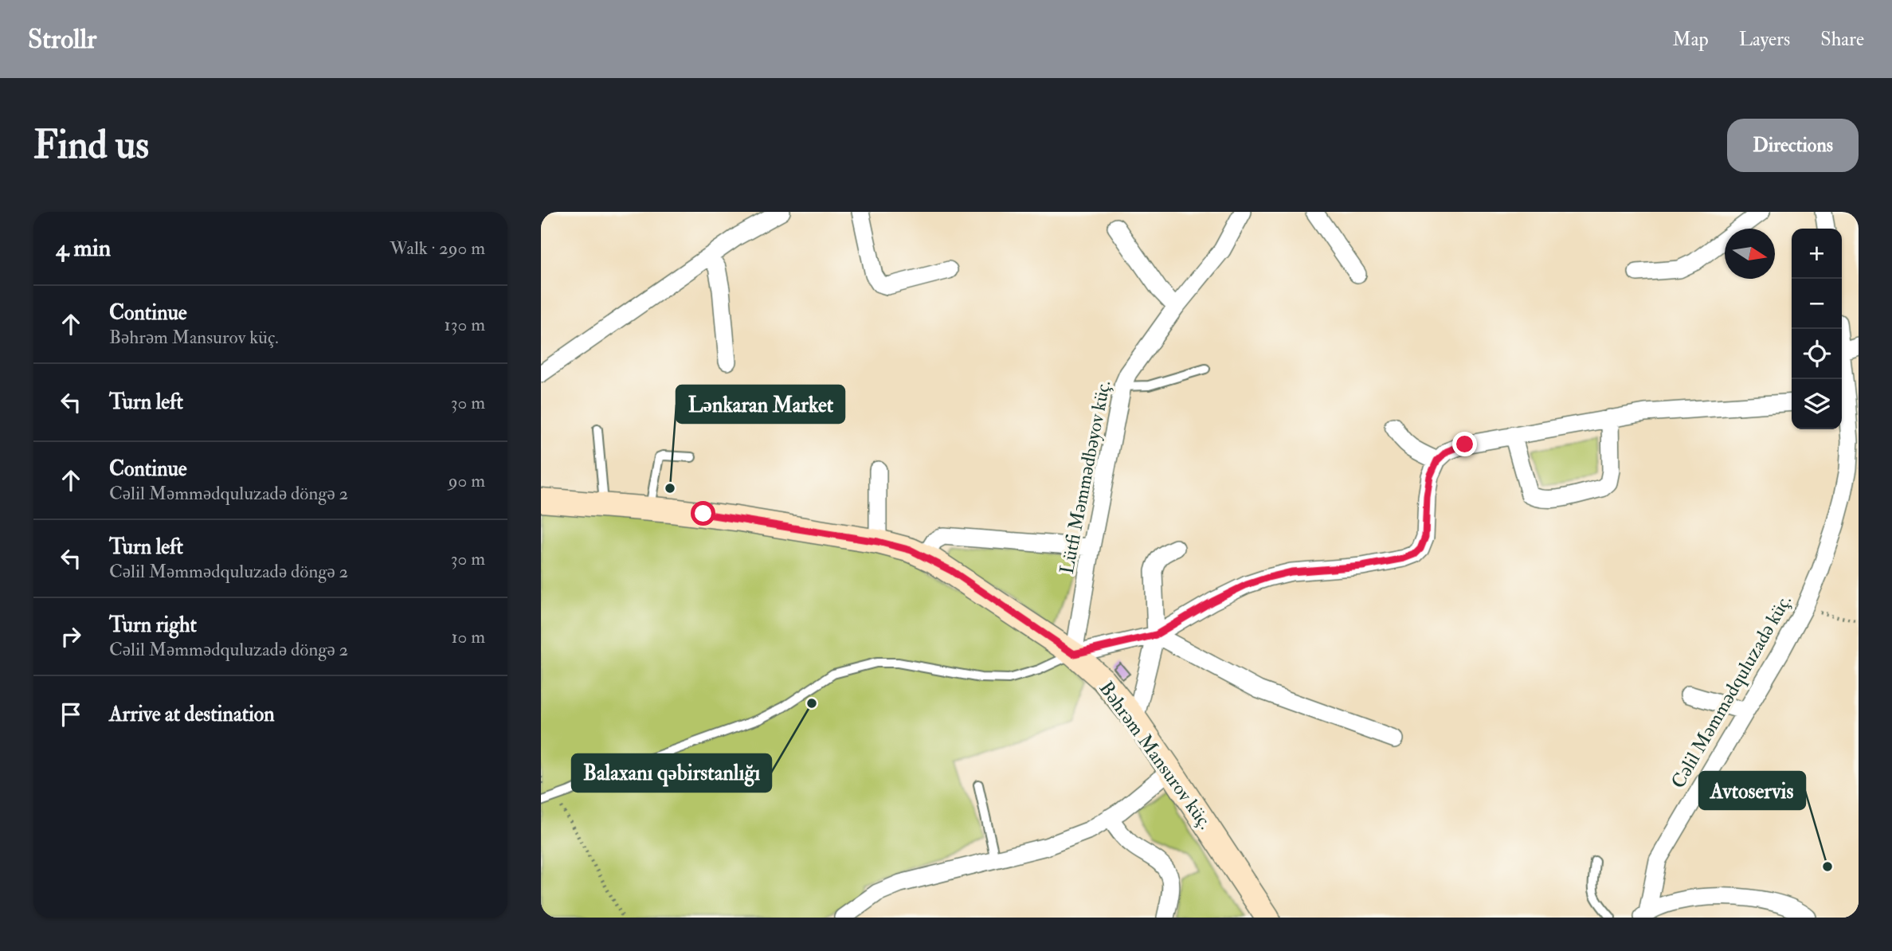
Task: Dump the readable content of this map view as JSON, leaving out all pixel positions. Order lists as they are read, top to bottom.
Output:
{
  "streets": {
    "street": ["Lütfi Məmmədbəyov küç.", "Cəlil Məmmədquluzadə küç.", "Bəhrəm Mansurov küç."]
  },
  "crossings": [
    ["Lütfi Məmmədbəyov küç.", "Bəhrəm Mansurov küç."]
  ],
  "places": ["Lənkaran Market", "Balaxanı qəbirstanlığı", "Avtoservis"],
  "north": "right",
  "page": {
    "header": "Strollr",
    "nav": ["Map", "Layers", "Share"],
    "buttons": "Directions",
    "title": "Find us",
    "heading": ["4 min", "Walk · 290 m"],
    "map_buttons": ["+", "−"],
    "list": [
      ["Continue", "Bəhrəm Mansurov küç.", "130 m"],
      ["Turn left", "30 m"],
      ["Continue", "Cəlil Məmmədquluzadə döngə 2", "90 m"],
      ["Turn left", "Cəlil Məmmədquluzadə döngə 2", "30 m"],
      ["Turn right", "Cəlil Məmmədquluzadə döngə 2", "10 m"],
      "Arrive at destination"
    ]
  }
}
